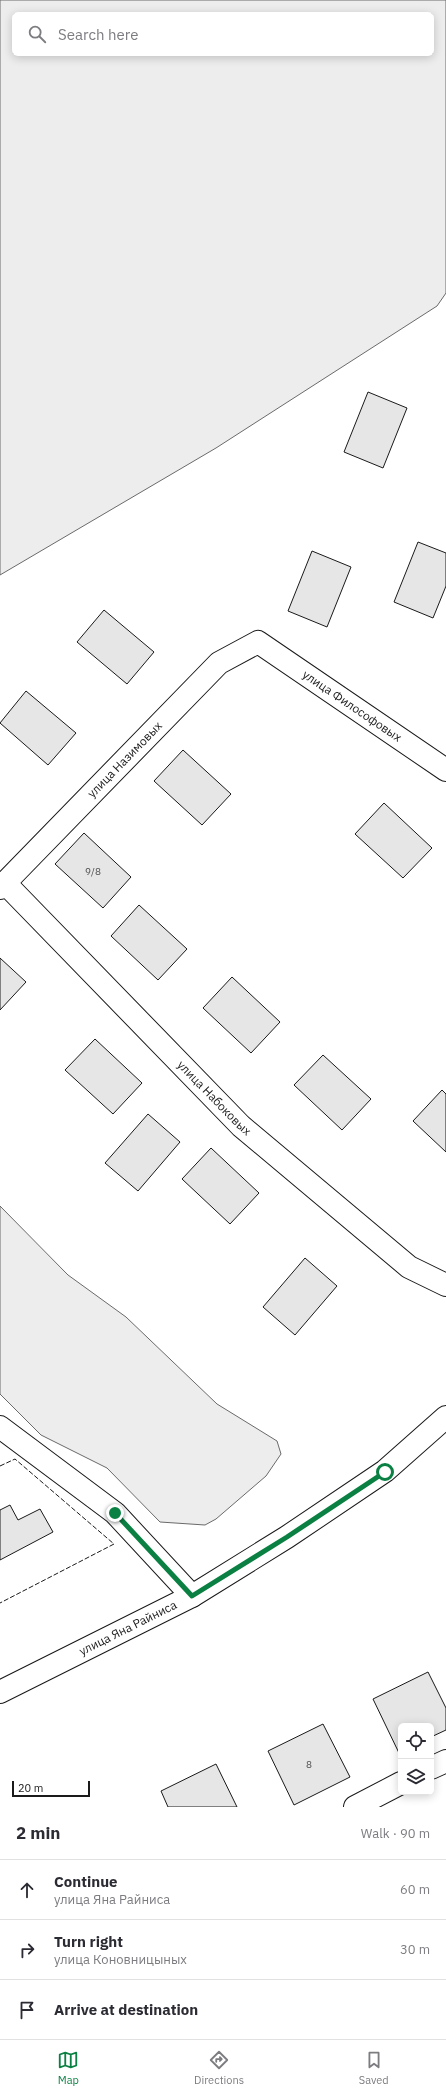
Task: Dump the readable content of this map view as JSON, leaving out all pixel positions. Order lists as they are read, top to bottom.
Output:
{
  "streets": {
    "street": [
      "улица Философовых",
      "улица Назимовых",
      "улица Набоковых",
      "улица Яна Райниса"
    ]
  },
  "crossings": [
    ["улица Философовых", "улица Назимовых"],
    ["улица Назимовых", "улица Набоковых"]
  ],
  "house_numbers": ["9/8", "8"],
  "scale_bar": "20 m",
  "page": {
    "search": "Search here",
    "scale": "20 m",
    "heading": ["2 min", "Walk · 90 m"],
    "list": [
      ["Continue", "улица Яна Райниса", "60 m"],
      ["Turn right", "улица Коновницыных", "30 m"],
      "Arrive at destination"
    ],
    "nav": ["Map", "Directions", "Saved"]
  }
}
